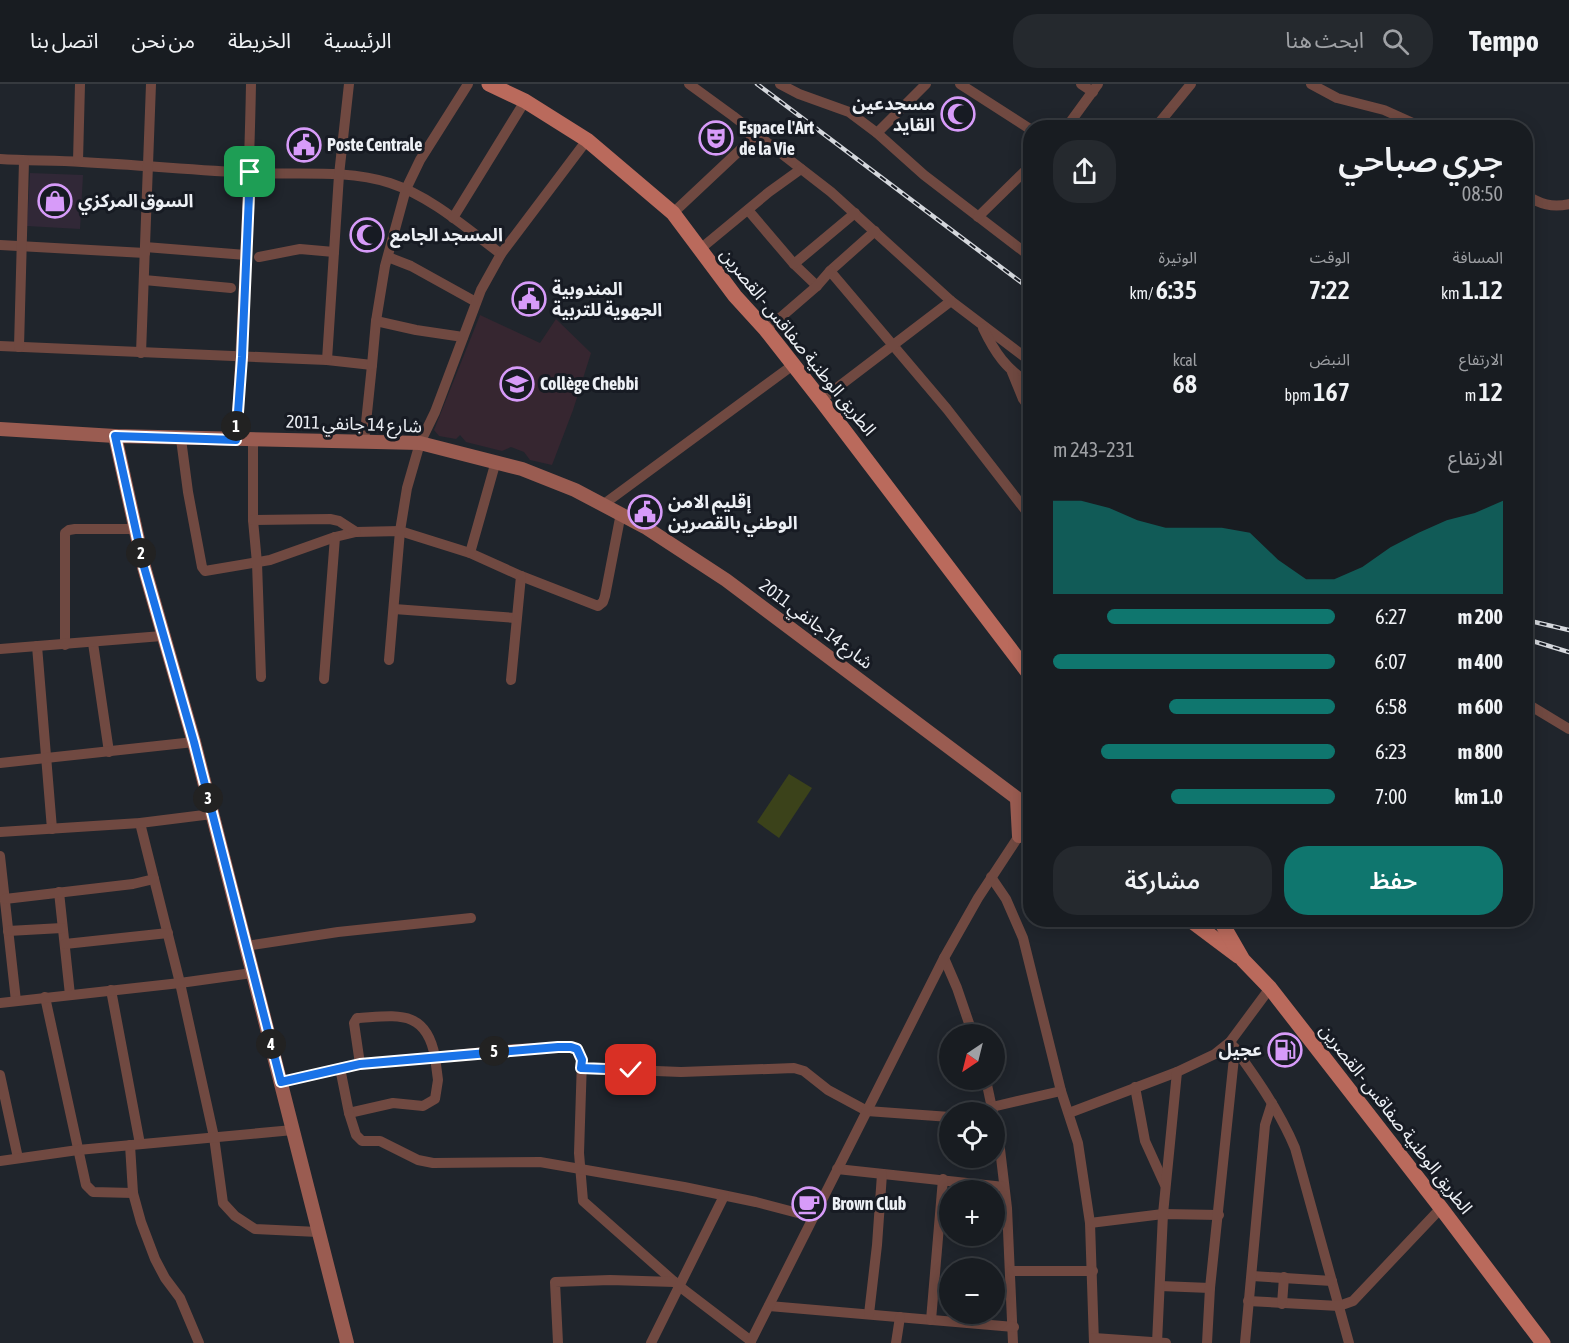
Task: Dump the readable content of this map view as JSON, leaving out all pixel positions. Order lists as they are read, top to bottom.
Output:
{
  "streets": {
    "main road": ["الطريق الوطنية صفاقس - القصرين", "شارع 14 جانفي 2011"]
  },
  "places": {
    "mosque": ["مسجدعين القايد", "المسجد الجامع"],
    "theatre": ["Espace l'Art de la Vie"],
    "public building": ["Poste Centrale", "المندوبية الجهوية للتربية", "إقليم الامن الوطني بالقصرين"],
    "shop": ["السوق المركزي"],
    "school or university": ["Collège Chebbi"],
    "fuel station": ["عجيل"],
    "cafe": ["Brown Club"]
  },
  "north": "bottom left",
  "page": {
    "header": "Tempo",
    "search": "ابحث هنا",
    "nav": [
      "الرئيسية",
      "الخريطة",
      "من نحن",
      "اتصل بنا"
    ],
    "heading": ["جري صباحي", "08:50"],
    "stats": [
      ["المسافة", "1.12 km"],
      ["الوقت", "7:22"],
      ["الوتيرة", "6:35 /km"],
      ["الارتفاع", "12 m"],
      ["النبض", "167 bpm"],
      ["kcal", "68"]
    ],
    "pins": [
      "1",
      "2",
      "3",
      "4",
      "5"
    ],
    "chart": ["الارتفاع", "231–243 m"],
    "list": [
      {
        "name": "200 m",
        "note": "6:27"
      },
      {
        "name": "400 m",
        "note": "6:07"
      },
      {
        "name": "600 m",
        "note": "6:58"
      },
      {
        "name": "800 m",
        "note": "6:23"
      },
      {
        "name": "1.0 km",
        "note": "7:00"
      }
    ],
    "buttons": ["حفظ", "مشاركة"],
    "map_buttons": ["+", "−"]
  }
}
